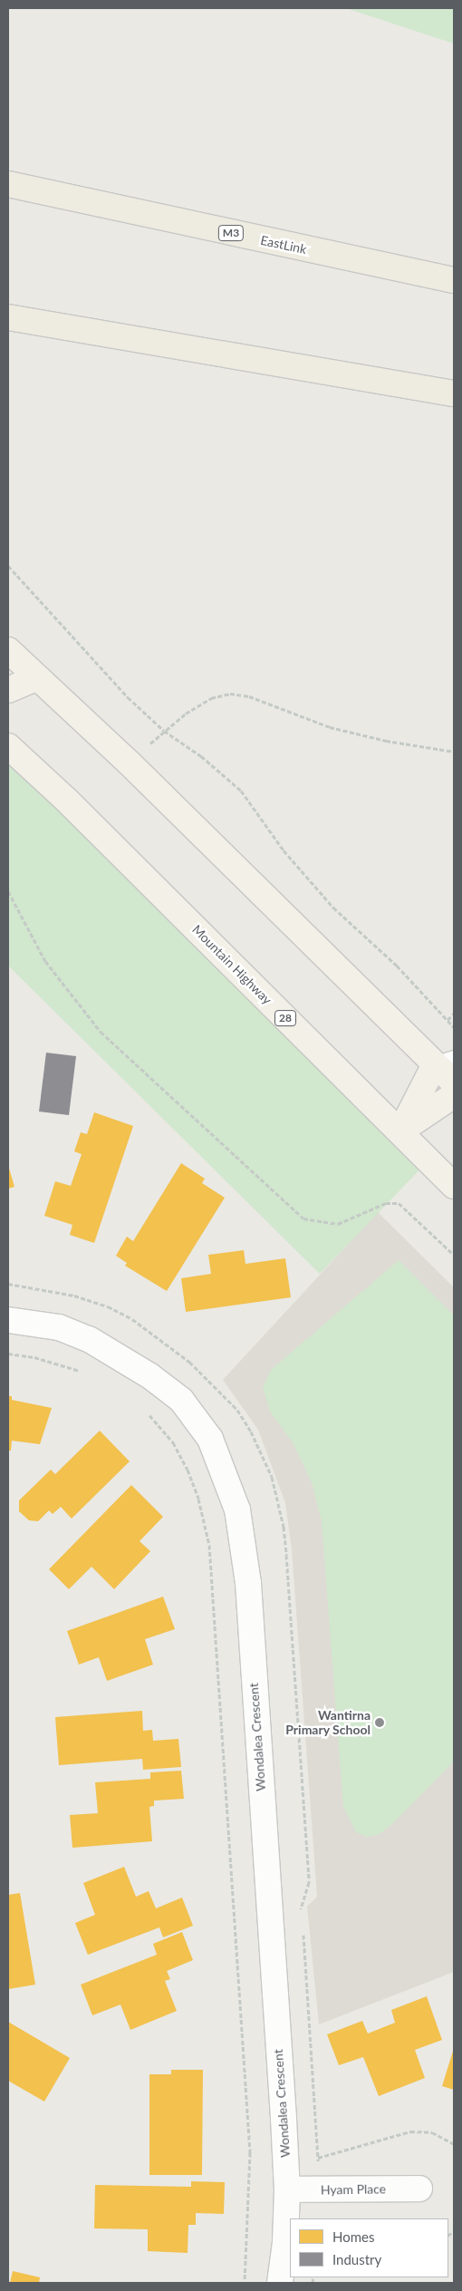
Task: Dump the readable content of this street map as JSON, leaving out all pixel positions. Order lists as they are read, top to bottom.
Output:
{
  "streets": {
    "highway": ["M3", "EastLink"],
    "main road": ["Mountain Highway", "28"],
    "street": ["Wondalea Crescent", "Hyam Place"]
  },
  "crossings": [
    ["Wondalea Crescent", "Hyam Place"]
  ],
  "places": ["Wantirna Primary School"],
  "legend": ["Homes", "Industry"]
}
